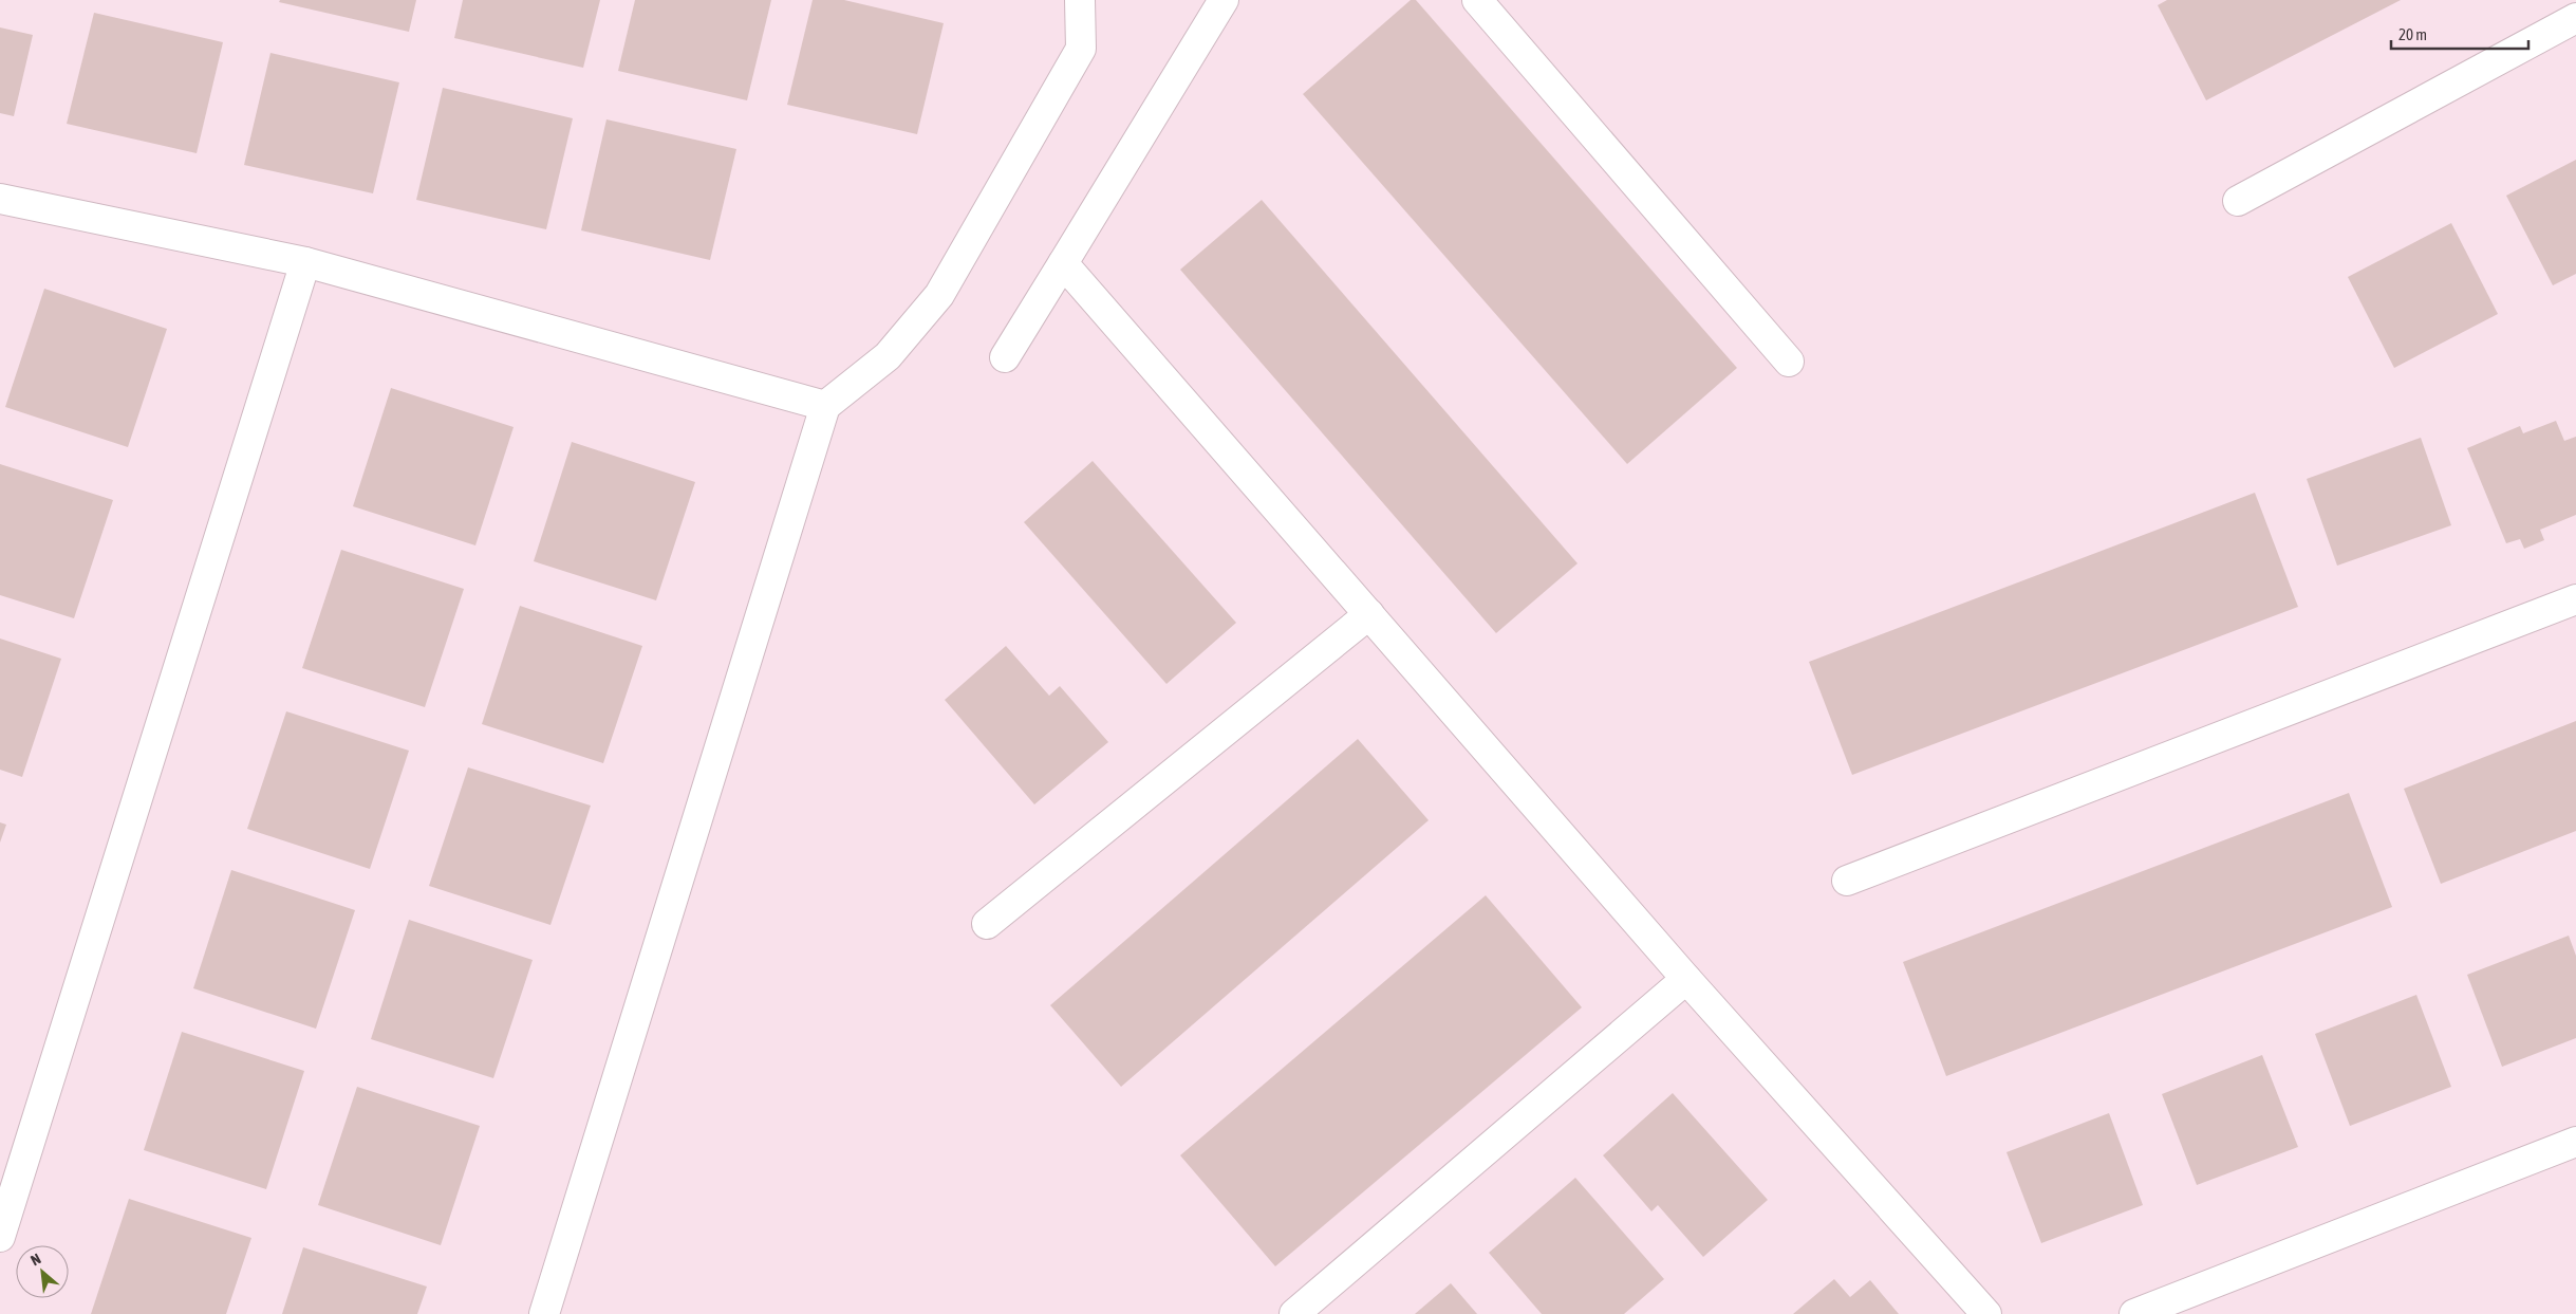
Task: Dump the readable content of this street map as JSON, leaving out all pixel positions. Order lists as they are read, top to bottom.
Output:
{
  "scale_bar": "20 m",
  "north": "top left"
}
